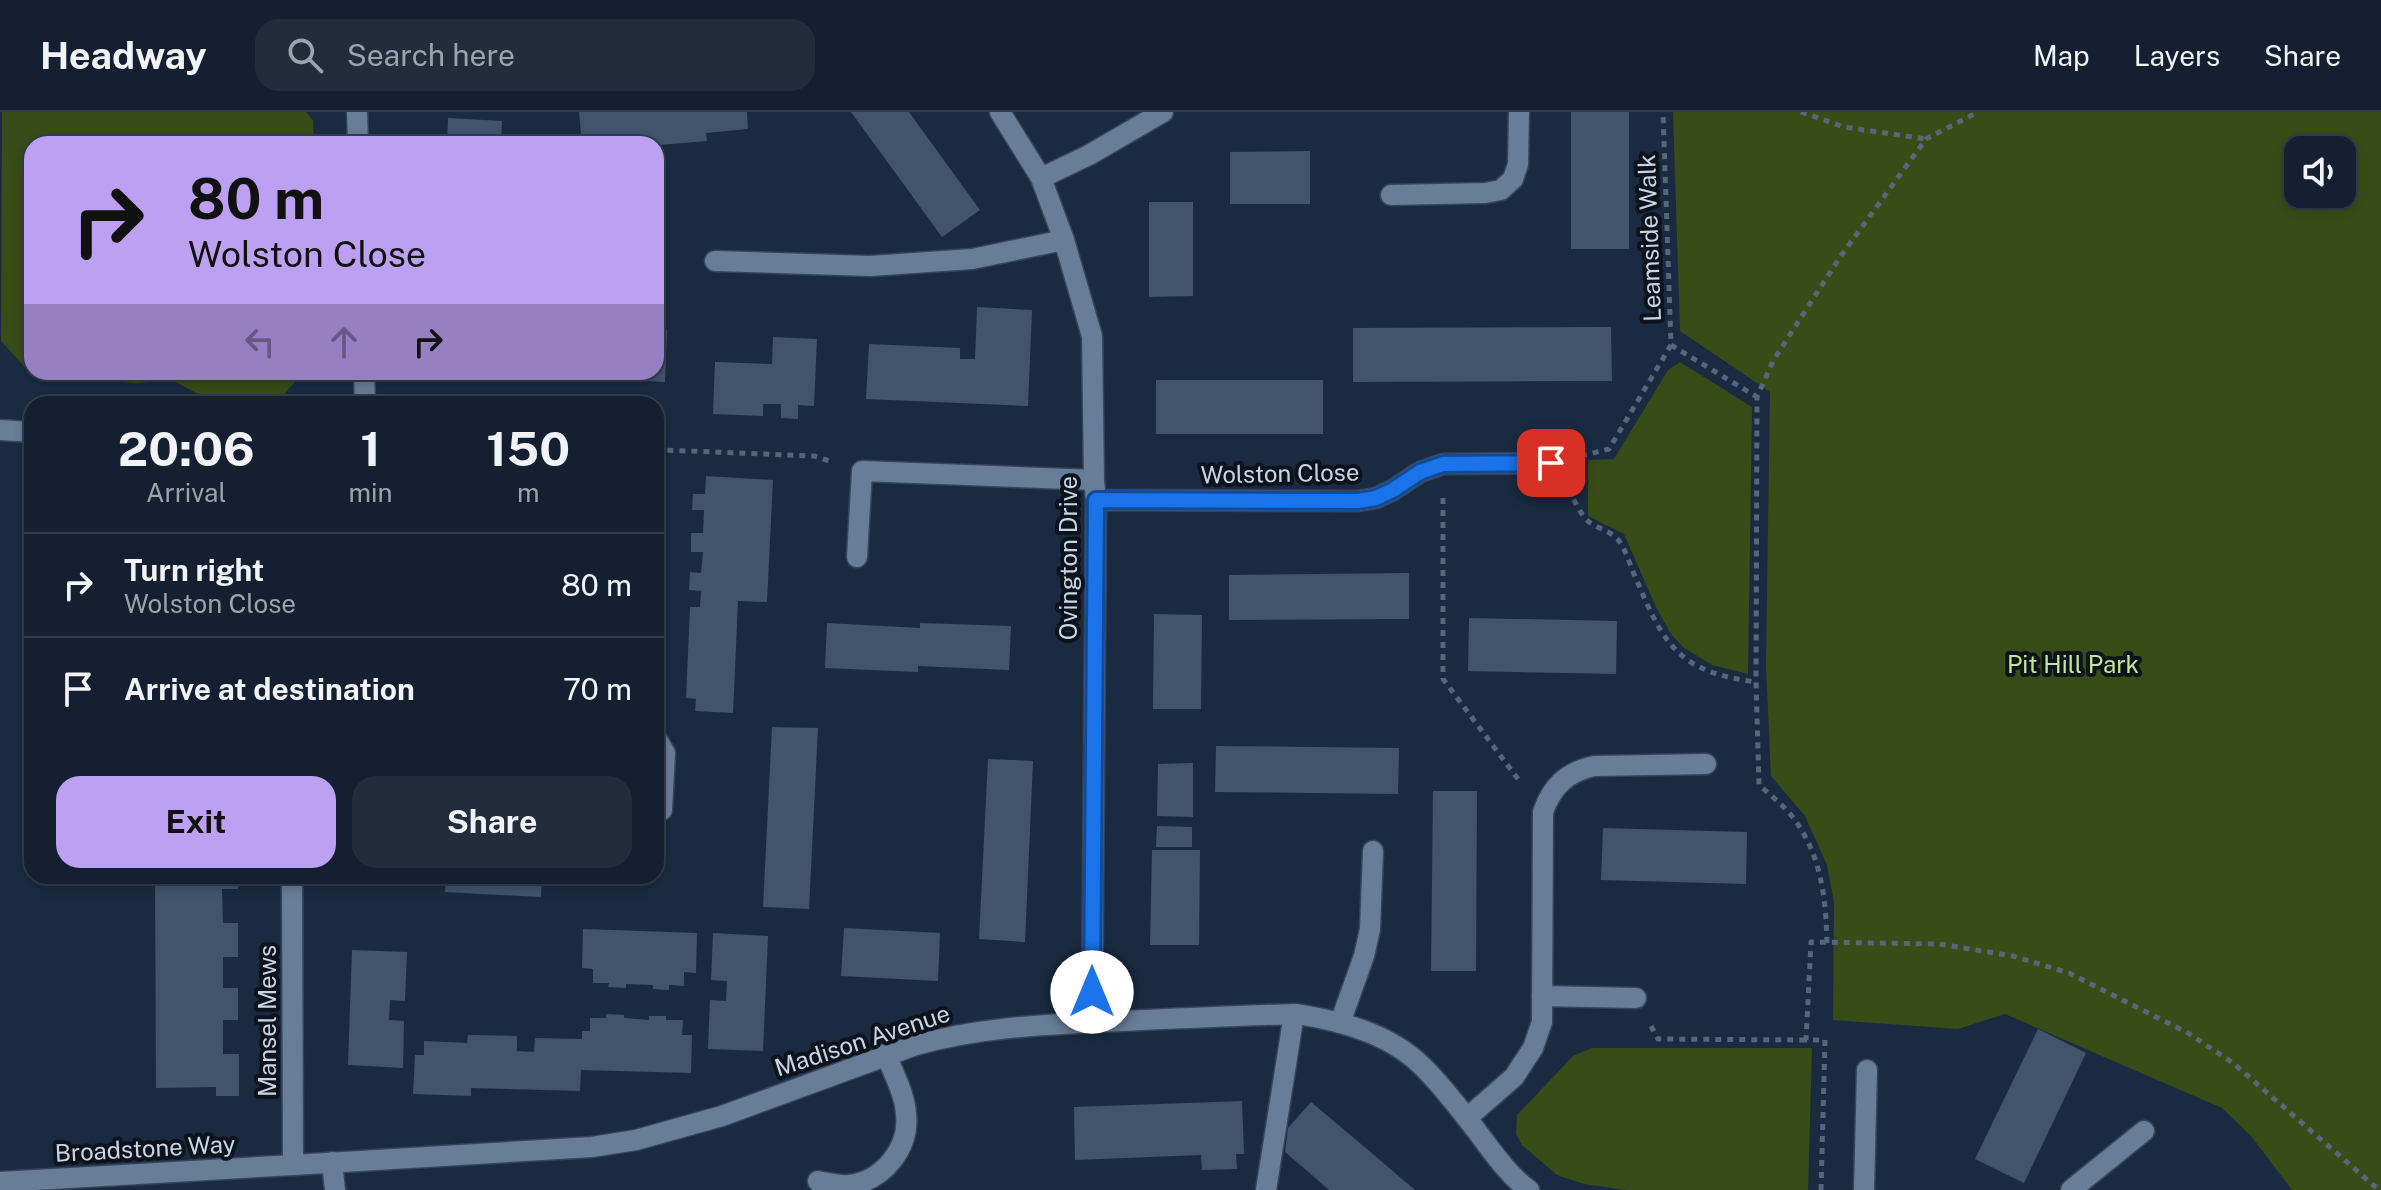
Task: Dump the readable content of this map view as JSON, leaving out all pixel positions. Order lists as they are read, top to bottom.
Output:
{
  "streets": {
    "street": [
      "Wolston Close",
      "Ovington Drive",
      "Mansel Mews",
      "Madison Avenue",
      "Broadstone Way"
    ],
    "path": ["Leamside Walk"]
  },
  "crossings": [
    ["Leamside Walk", "Wolston Close"],
    ["Wolston Close", "Ovington Drive"],
    ["Ovington Drive", "Madison Avenue"],
    ["Mansel Mews", "Madison Avenue"],
    ["Mansel Mews", "Broadstone Way"],
    ["Madison Avenue", "Broadstone Way"]
  ],
  "parks": ["Pit Hill Park"],
  "page": {
    "header": "Headway",
    "search": "Search here",
    "nav": ["Map", "Layers", "Share"],
    "turn": ["80 m", "Wolston Close"],
    "eta": [
      "20:06",
      "Arrival",
      "1",
      "min",
      "150",
      "m"
    ],
    "list": [
      {
        "name": "Turn right",
        "note": "Wolston Close",
        "value": "80 m"
      },
      {
        "name": "Arrive at destination",
        "value": "70 m"
      }
    ],
    "buttons": ["Exit", "Share"]
  }
}
